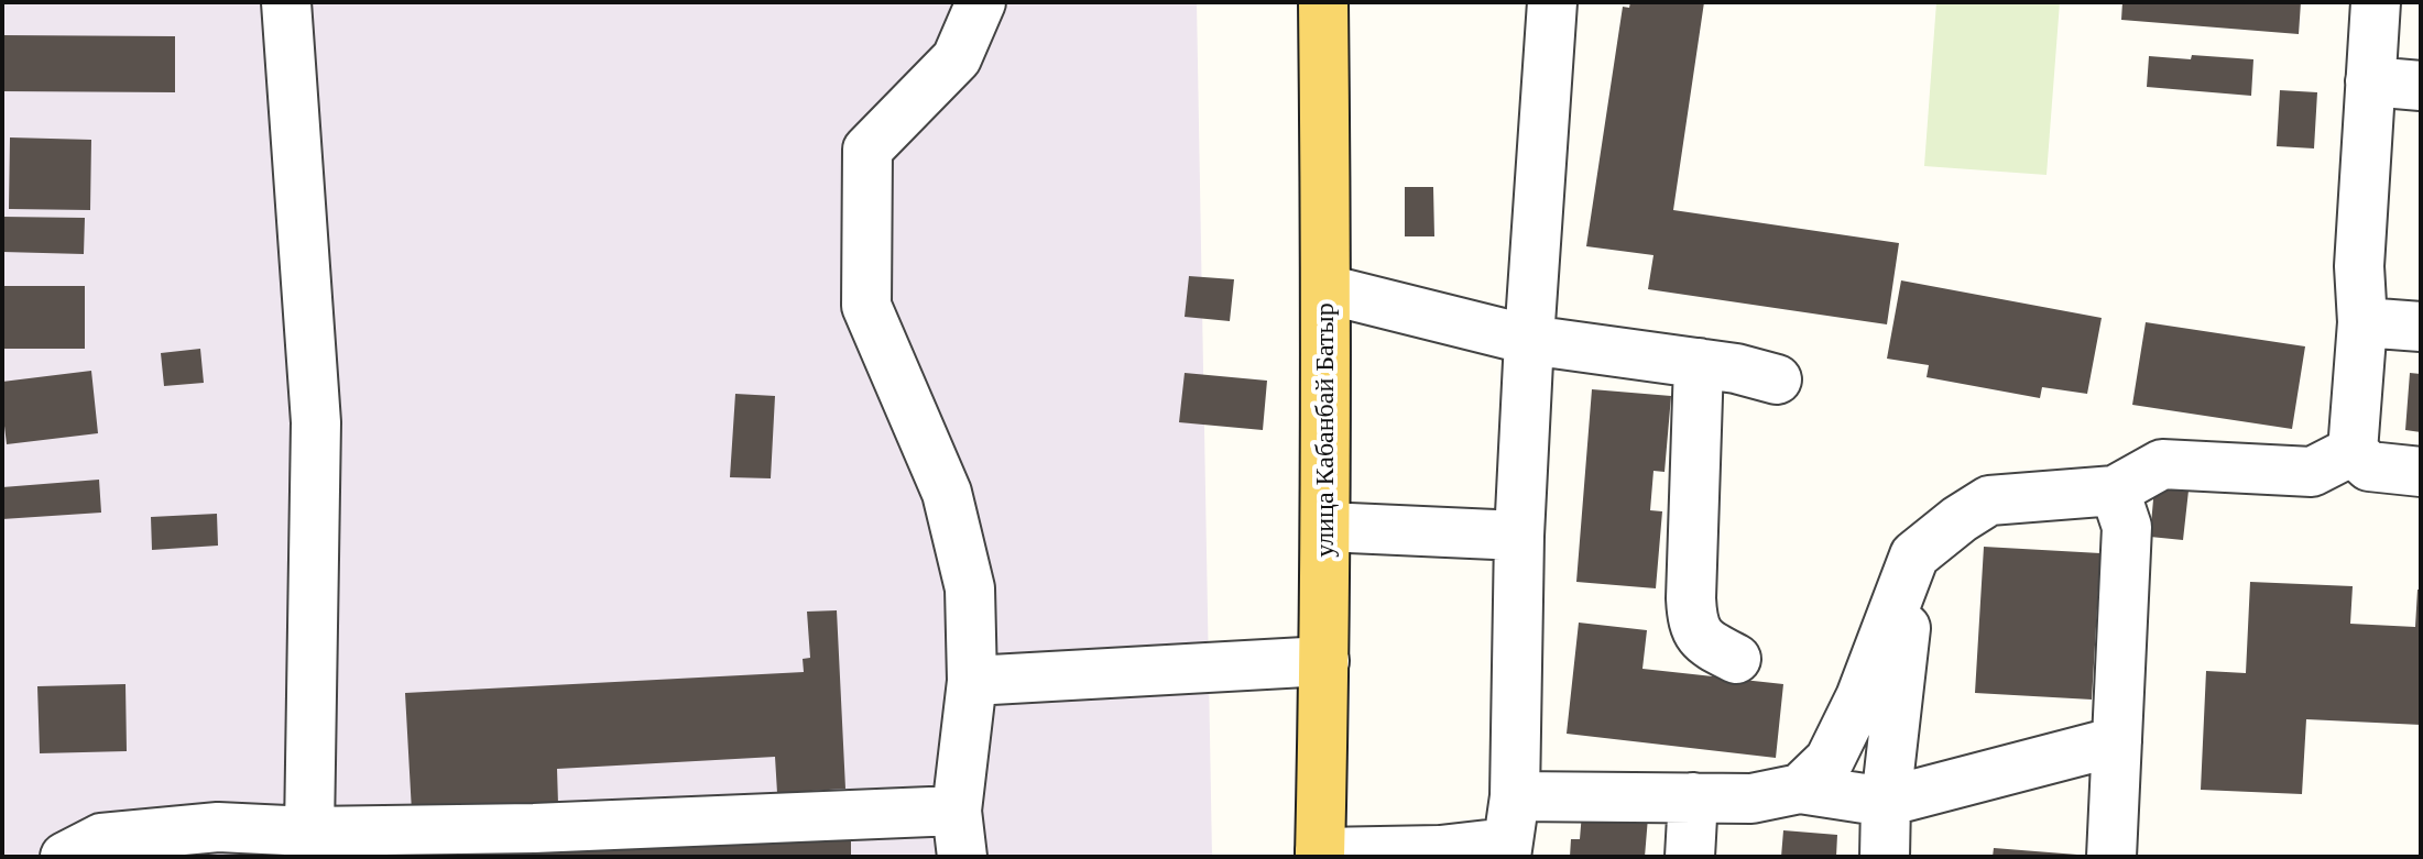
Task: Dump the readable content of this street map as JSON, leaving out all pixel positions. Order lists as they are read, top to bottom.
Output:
{
  "streets": {
    "main road": ["улица Кабанбай Батыр"]
  }
}
